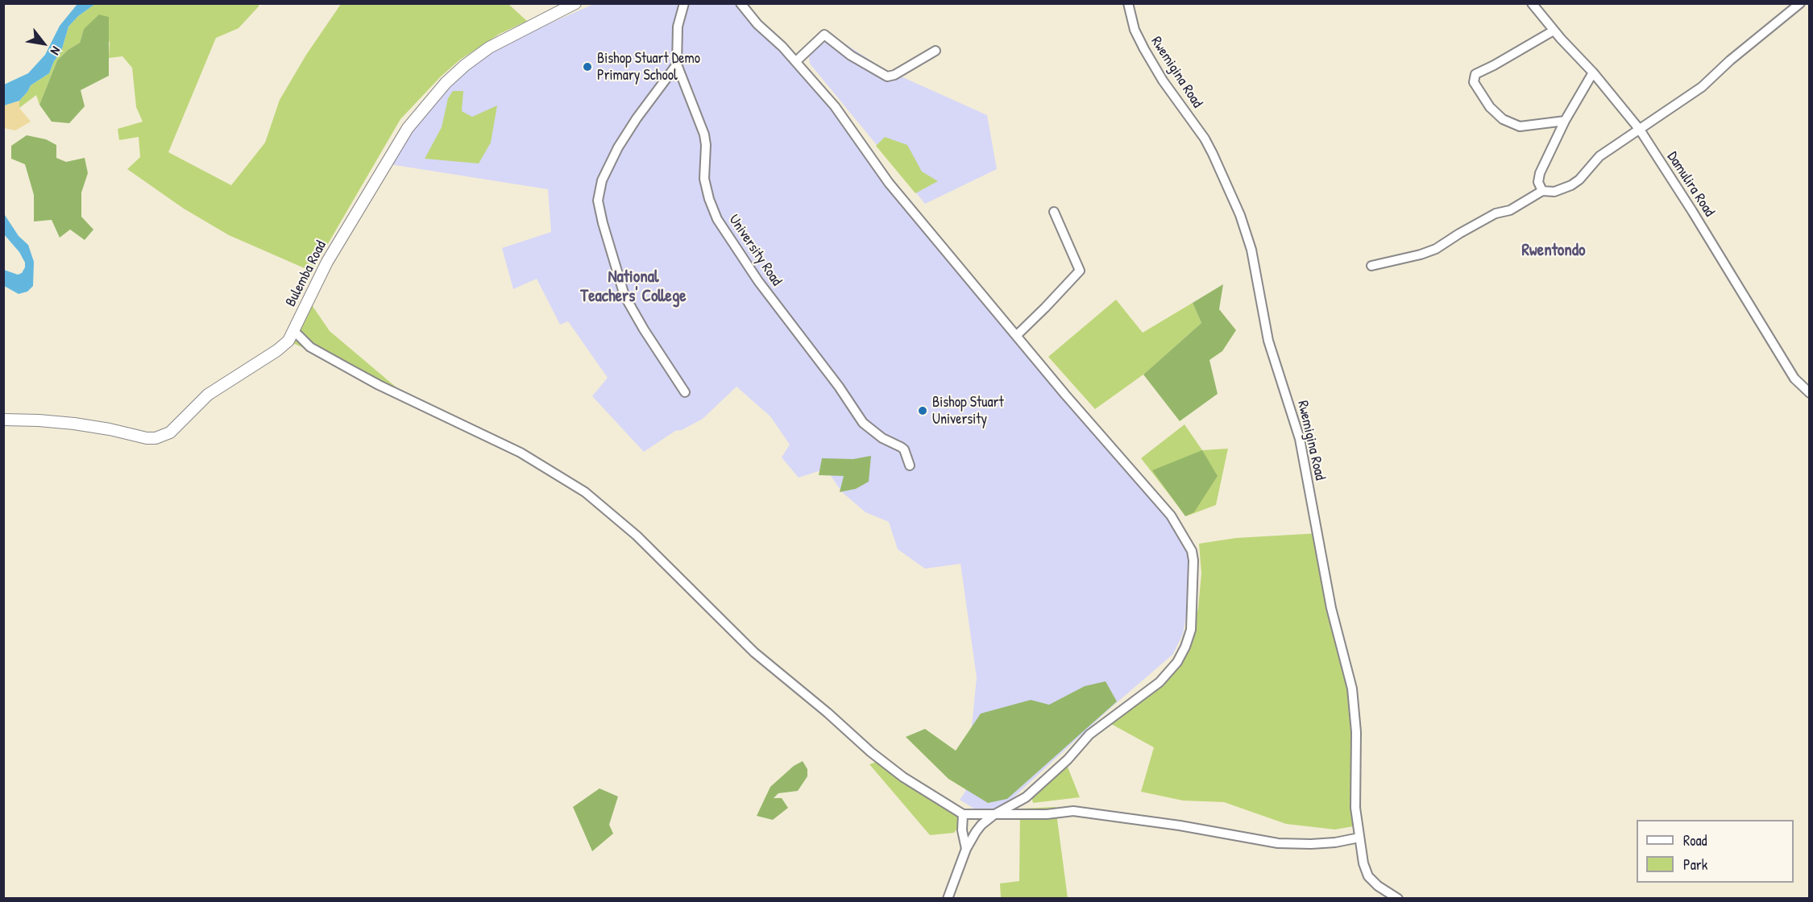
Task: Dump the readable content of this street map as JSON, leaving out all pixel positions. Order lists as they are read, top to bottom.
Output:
{
  "streets": {
    "main road": ["Bulemba Road"],
    "street": ["Rwemigina Road", "Damulira Road", "University Road"]
  },
  "districts": ["Rwentondo", "National Teachers' College"],
  "places": ["Bishop Stuart Demo Primary School", "Bishop Stuart University"],
  "legend": ["Road", "Park"],
  "north": "bottom right"
}
